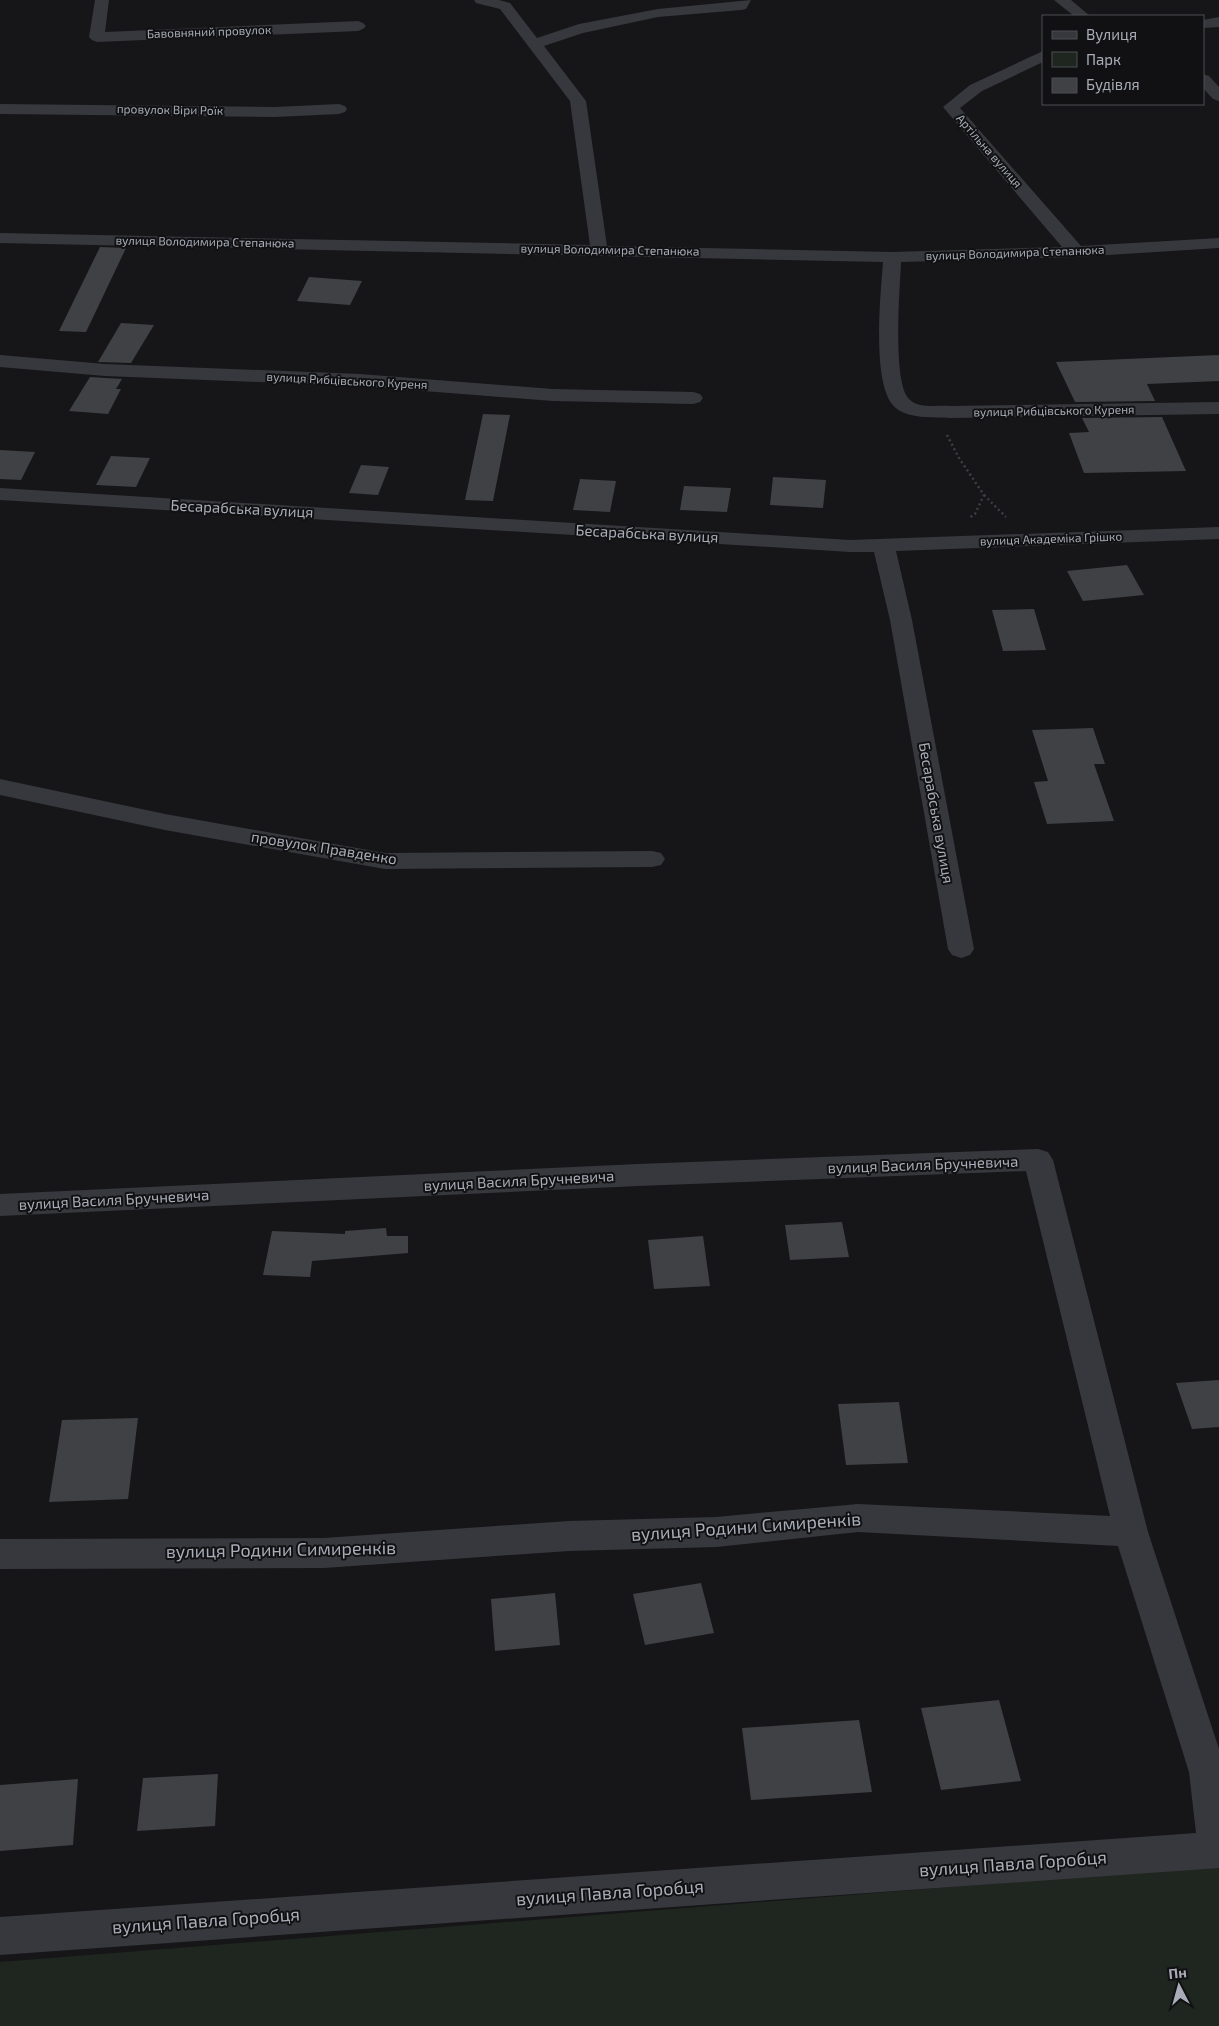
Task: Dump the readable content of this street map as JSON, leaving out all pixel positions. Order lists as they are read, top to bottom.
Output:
{
  "streets": {
    "street": [
      "Бавовняний провулок",
      "провулок Віри Роїк",
      "Артільна вулиця",
      "вулиця Володимира Степанюка",
      "вулиця Рибцівського Куреня",
      "Бесарабська вулиця",
      "вулиця Академіка Грішко",
      "провулок Правденко",
      "вулиця Василя Бручневича",
      "вулиця Родини Симиренків",
      "вулиця Павла Горобця"
    ]
  },
  "crossings": [
    ["Артільна вулиця", "вулиця Володимира Степанюка"],
    ["вулиця Володимира Степанюка", "вулиця Рибцівського Куреня"],
    ["Бесарабська вулиця", "вулиця Академіка Грішко"],
    ["вулиця Василя Бручневича", "вулиця Родини Симиренків"]
  ],
  "legend": ["Вулиця", "Парк", "Будівля"],
  "north": "top"
}
